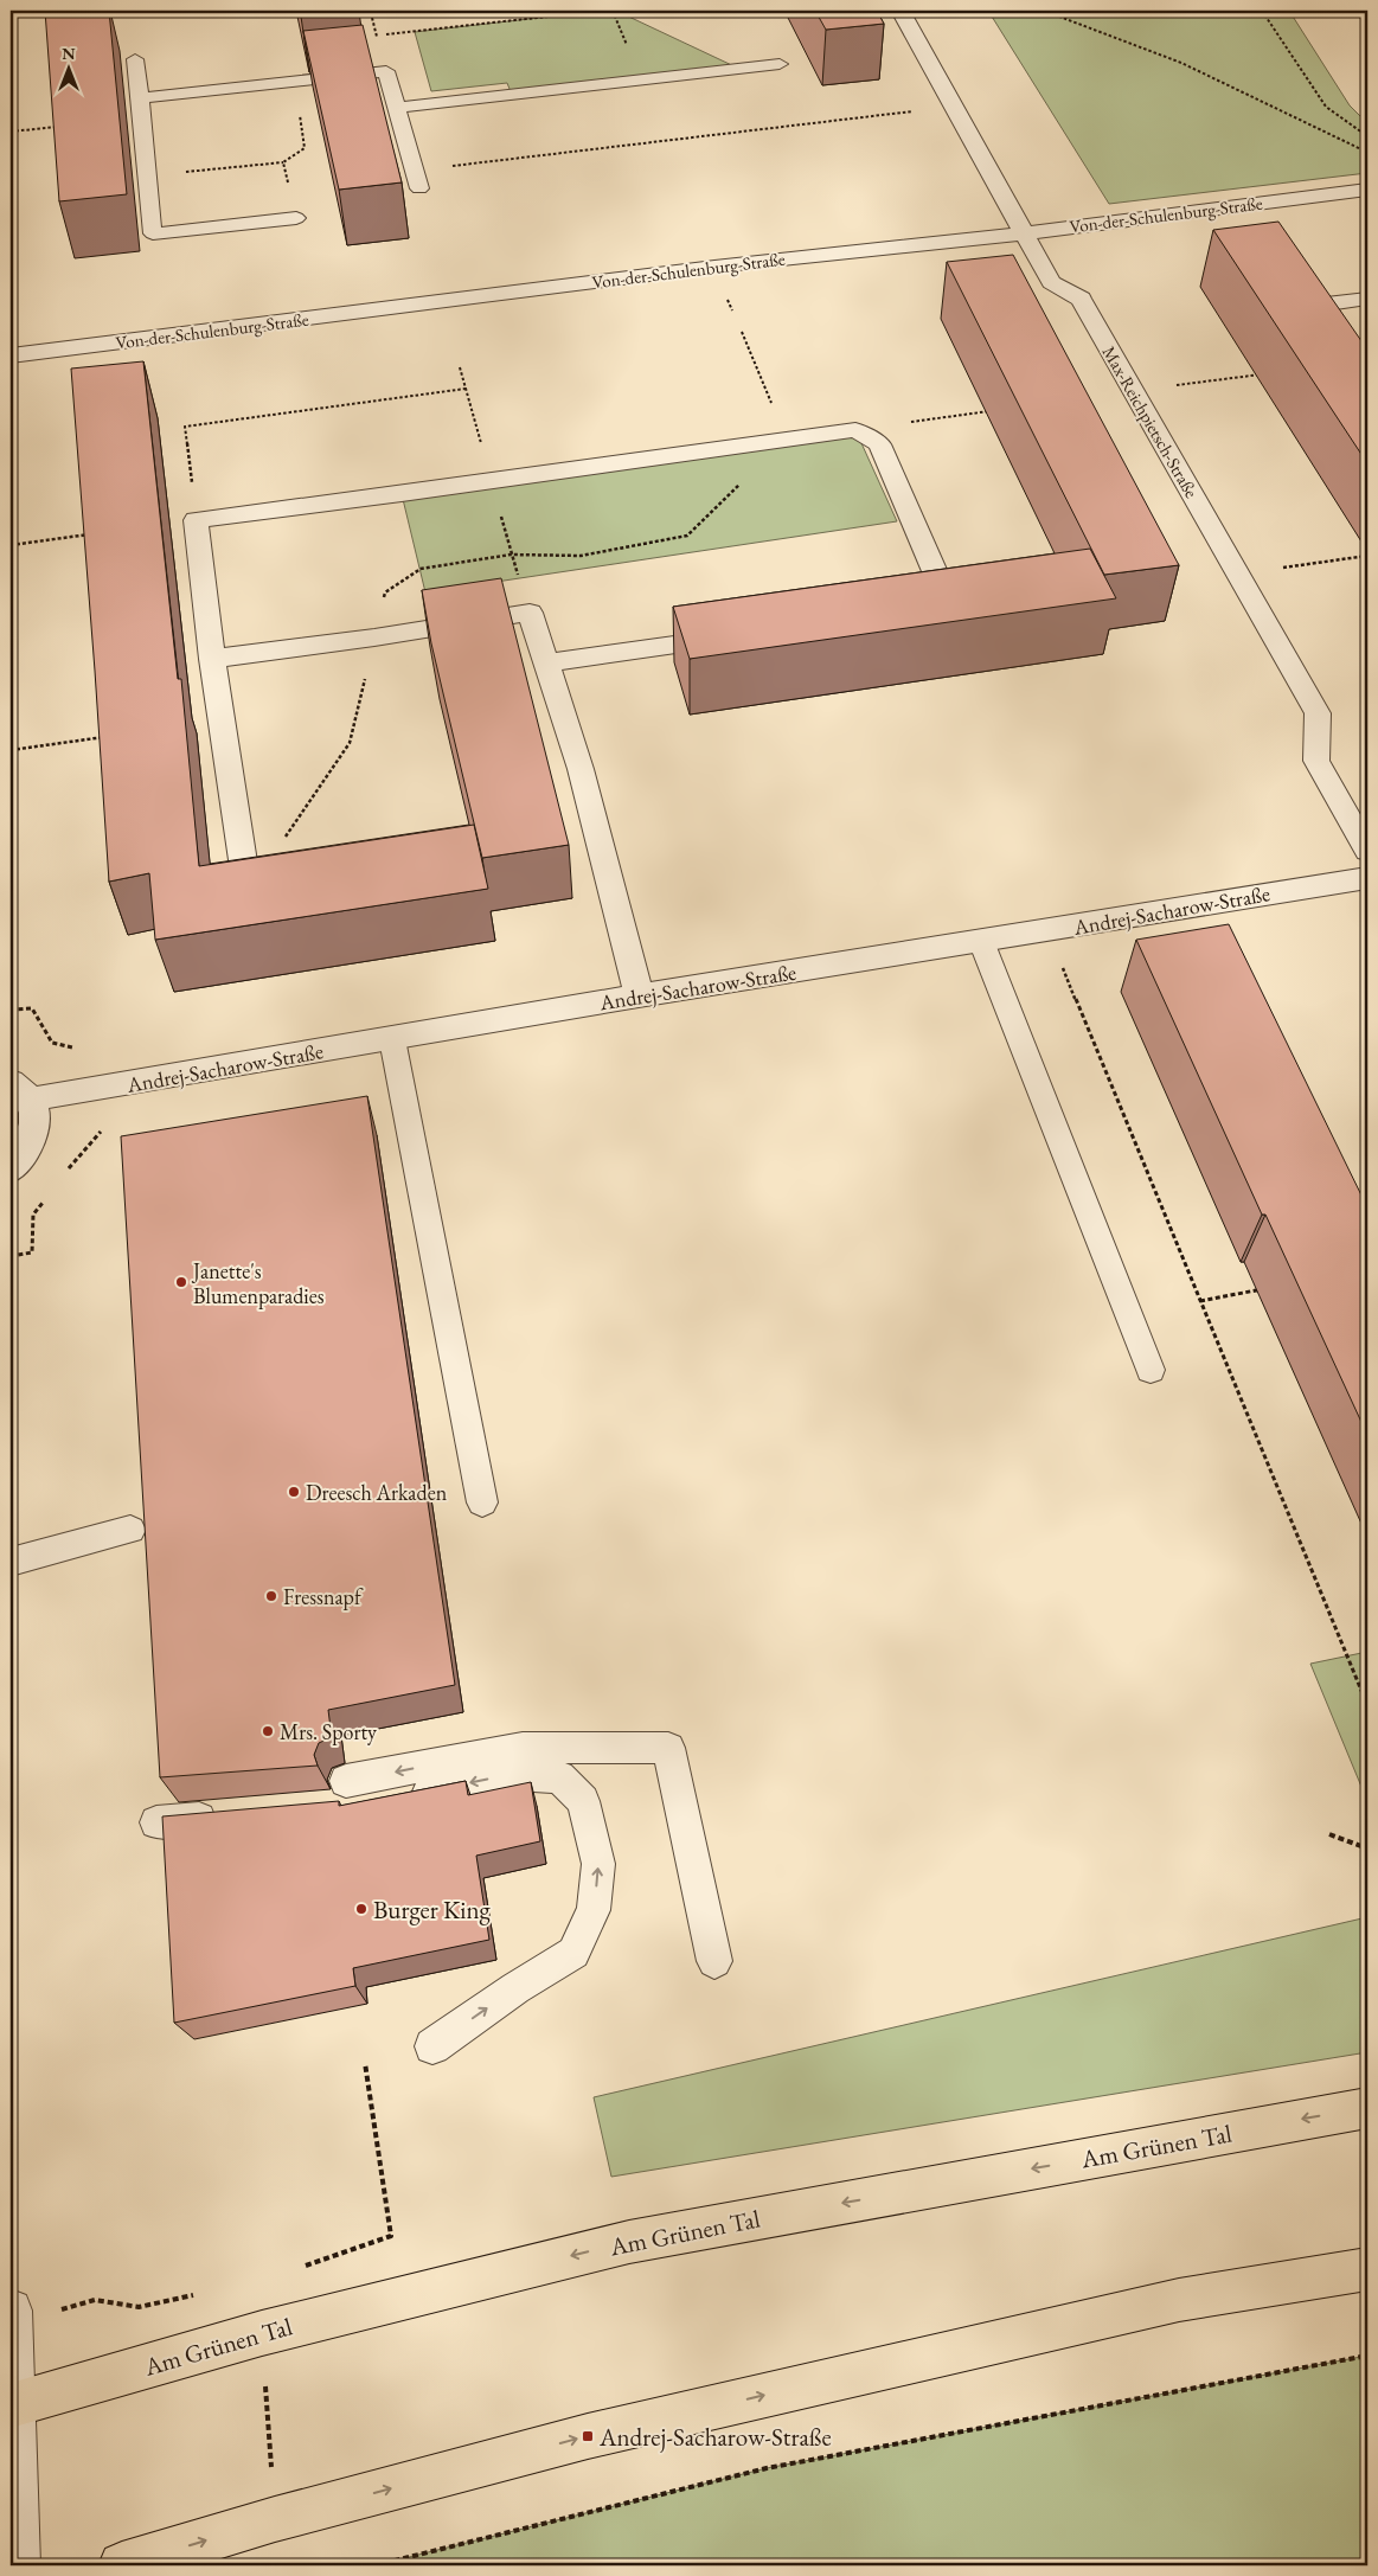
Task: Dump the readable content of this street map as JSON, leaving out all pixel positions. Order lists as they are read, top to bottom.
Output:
{
  "streets": {
    "main road": ["Am Grünen Tal"],
    "street": ["Von-der-Schulenburg-Straße", "Max-Reichpietsch-Straße", "Andrej-Sacharow-Straße"]
  },
  "crossings": [
    ["Von-der-Schulenburg-Straße", "Max-Reichpietsch-Straße"]
  ],
  "places": {
    "other": [
      "Janette's Blumenparadies",
      "Dreesch Arkaden",
      "Fressnapf",
      "Mrs. Sporty",
      "Burger King"
    ],
    "transit": ["Andrej-Sacharow-Straße"]
  },
  "north": "top"
}
